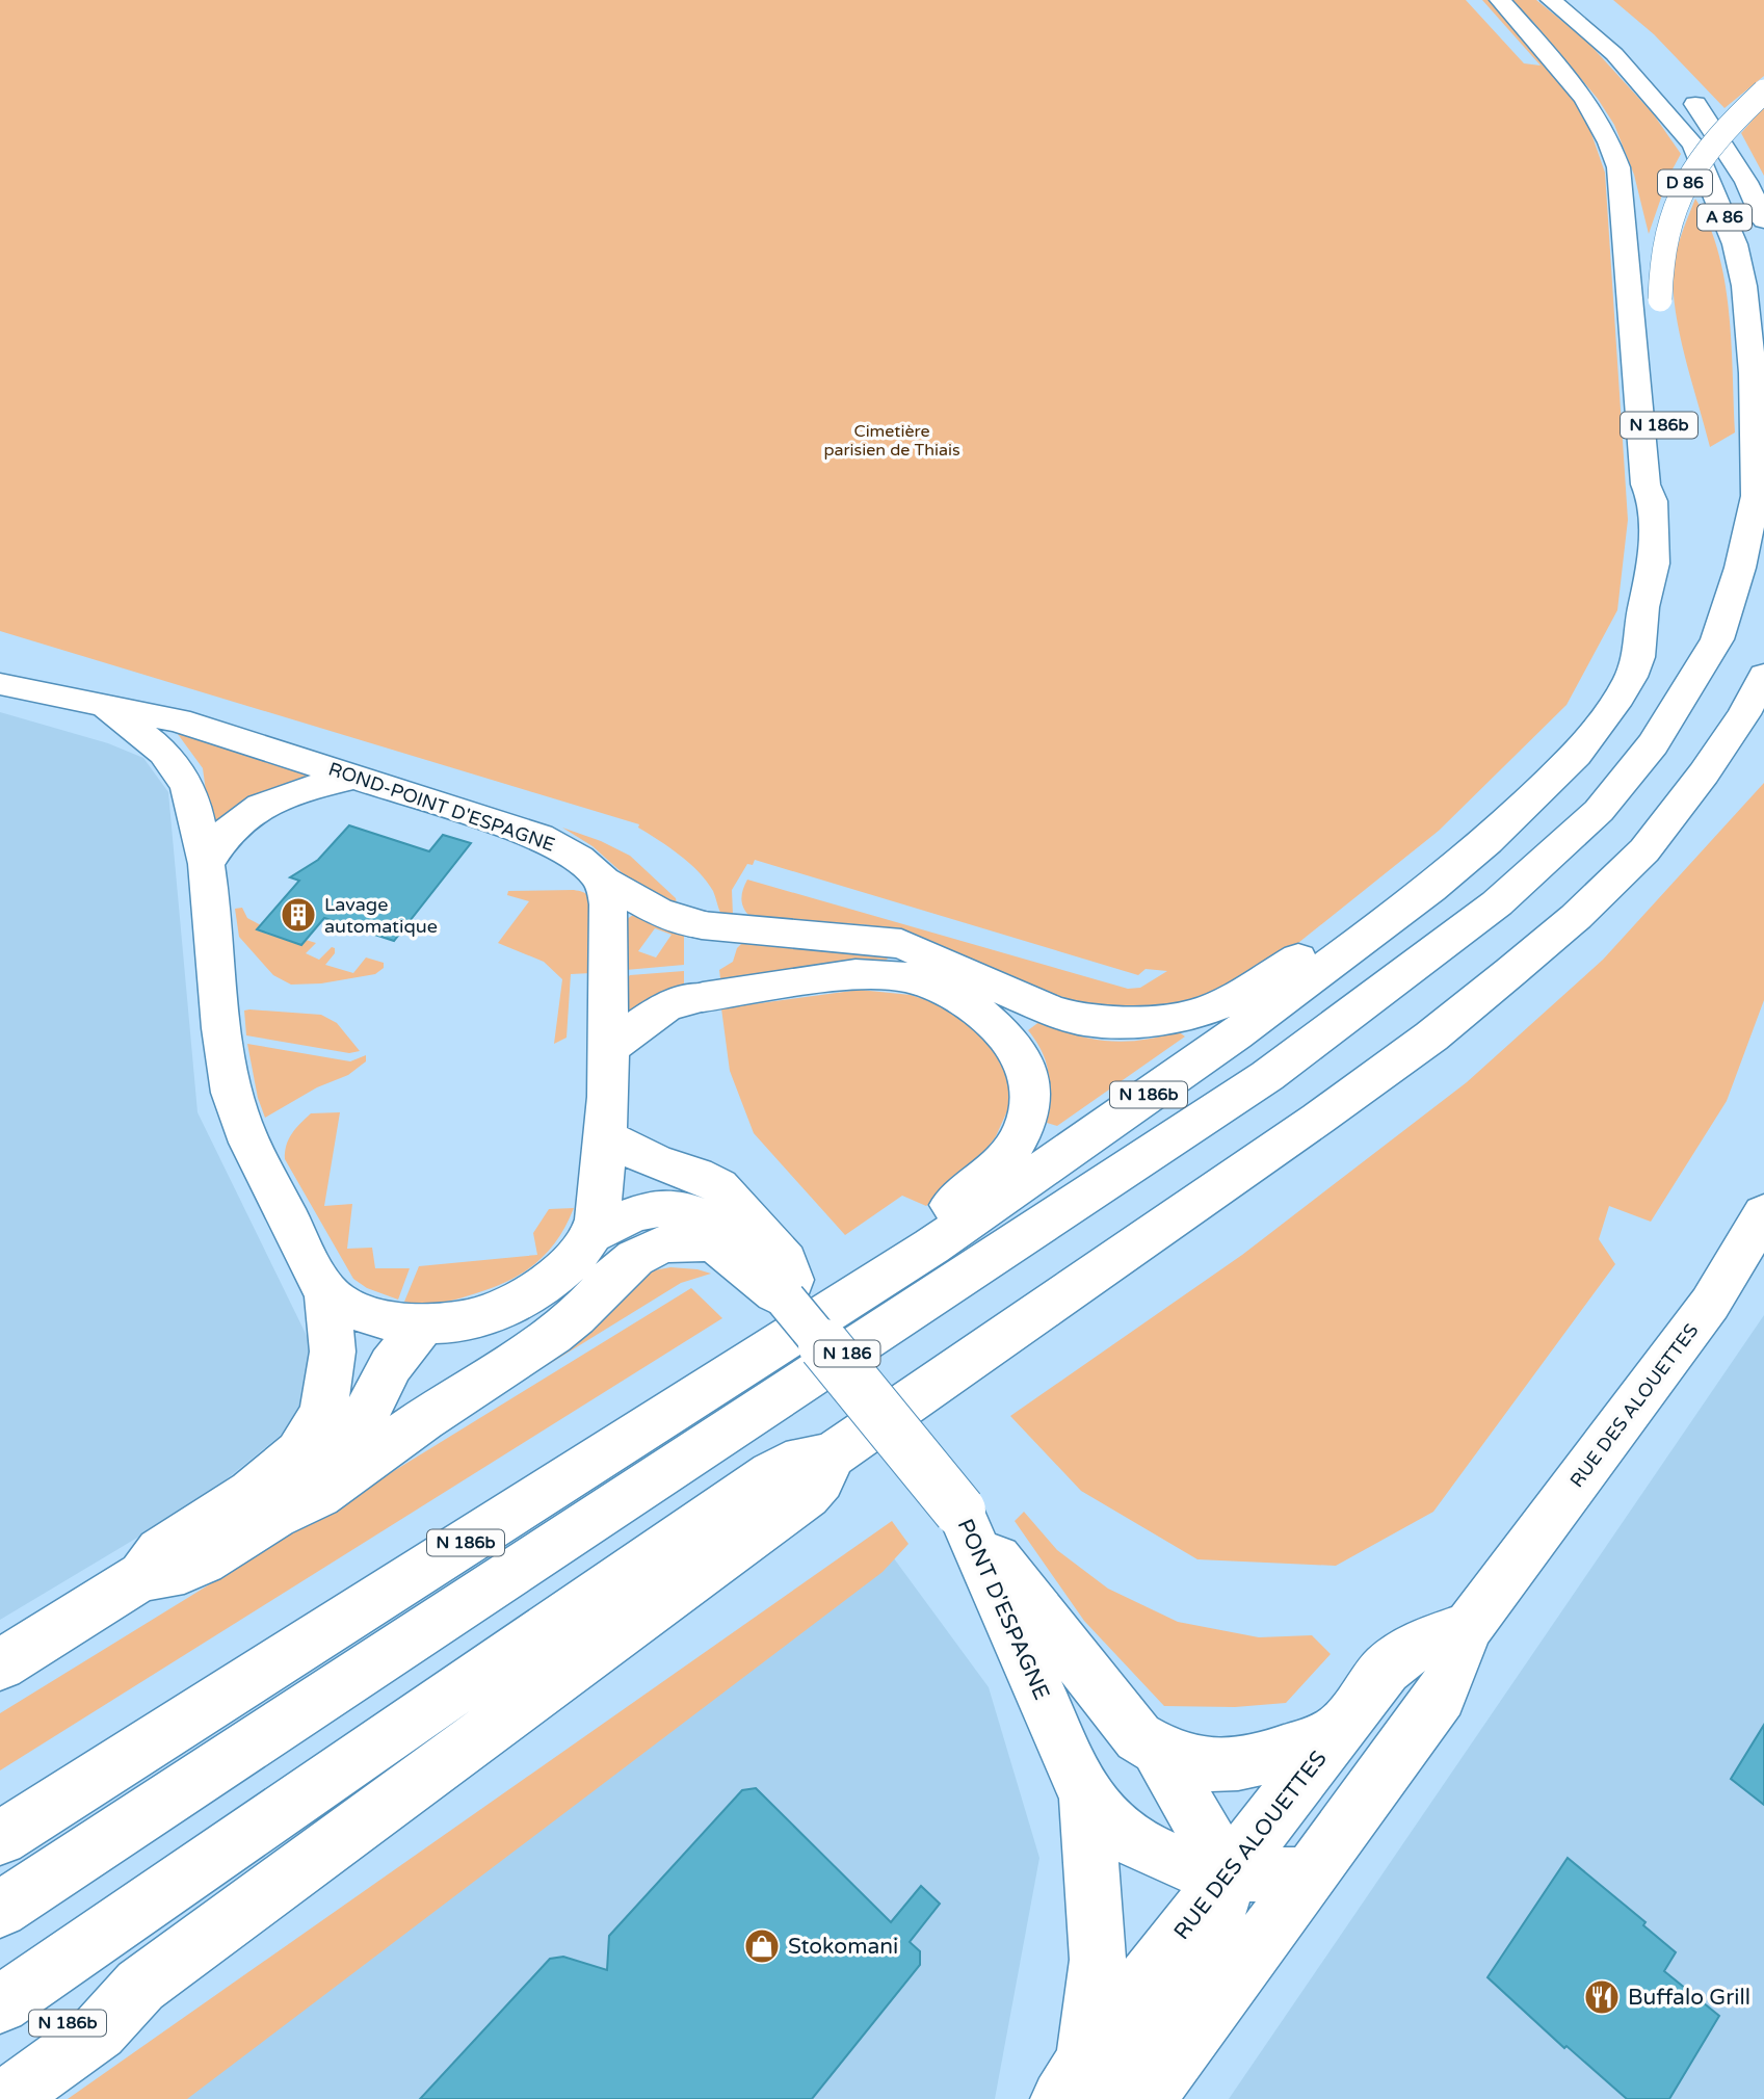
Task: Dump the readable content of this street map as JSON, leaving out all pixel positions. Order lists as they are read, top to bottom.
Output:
{
  "streets": {
    "main road": [
      "D 86",
      "A 86",
      "N 186b",
      "ROND-POINT D'ESPAGNE",
      "N 186",
      "RUE DES ALOUETTES",
      "PONT D'ESPAGNE"
    ]
  },
  "crossings": [
    ["D 86", "N 186b"],
    ["A 86", "N 186"],
    ["N 186b", "ROND-POINT D'ESPAGNE"]
  ],
  "parks": ["Cimetière parisien de Thiais"],
  "places": {
    "building": ["Lavage automatique"],
    "shop": ["Stokomani"],
    "restaurant": ["Buffalo Grill"]
  }
}
